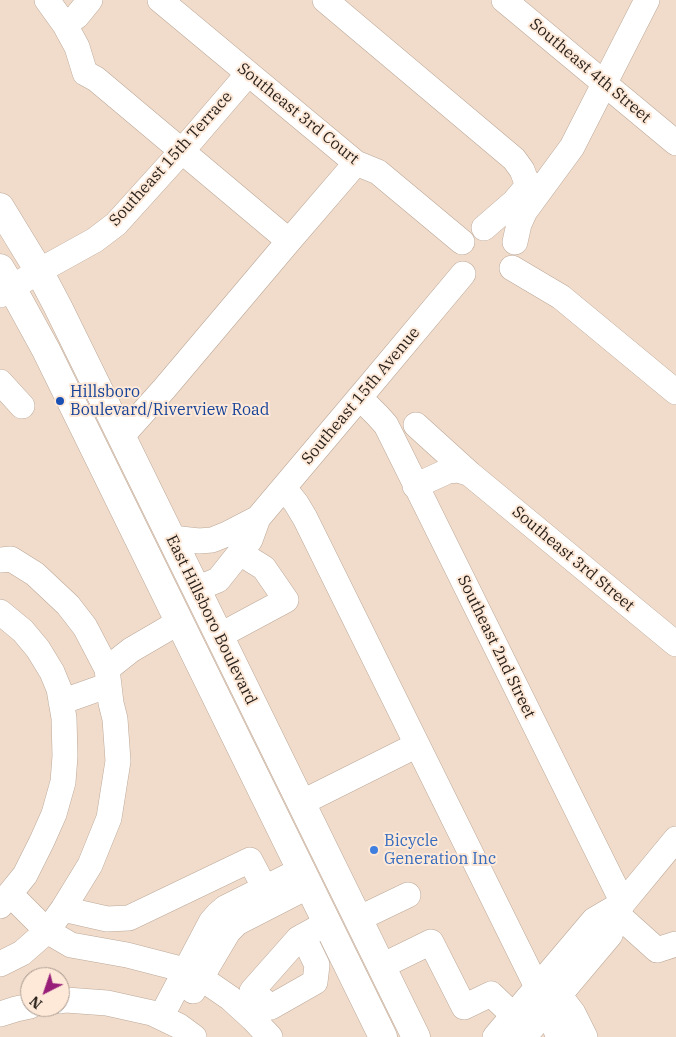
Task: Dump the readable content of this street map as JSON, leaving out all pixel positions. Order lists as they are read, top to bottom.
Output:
{
  "streets": {
    "main road": ["East Hillsboro Boulevard"],
    "street": [
      "Southeast 4th Street",
      "Southeast 3rd Court",
      "Southeast 15th Terrace",
      "Southeast 15th Avenue",
      "Southeast 3rd Street",
      "Southeast 2nd Street"
    ]
  },
  "crossings": [
    ["Southeast 3rd Court", "Southeast 15th Terrace"],
    ["Southeast 3rd Court", "Southeast 15th Avenue"],
    ["Southeast 15th Terrace", "East Hillsboro Boulevard"],
    ["Southeast 15th Avenue", "East Hillsboro Boulevard"],
    ["Southeast 15th Avenue", "Southeast 2nd Street"]
  ],
  "places": ["Hillsboro Boulevard/Riverview Road", "Bicycle Generation Inc"],
  "north": "bottom left"
}
